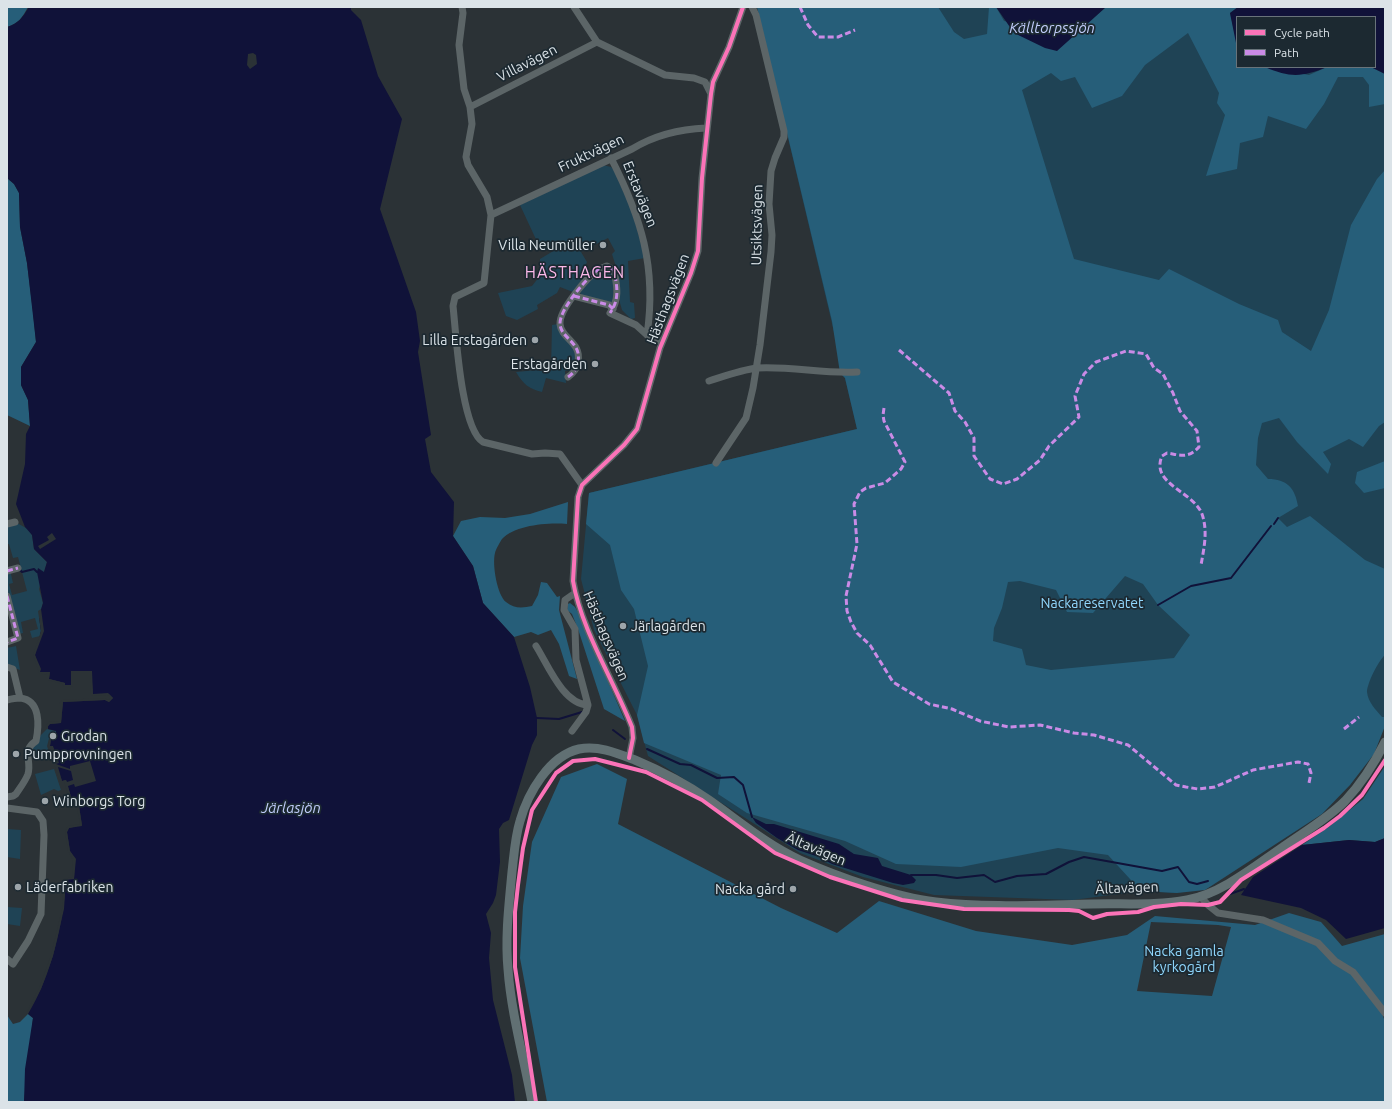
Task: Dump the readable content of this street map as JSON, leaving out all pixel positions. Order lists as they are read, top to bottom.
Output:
{
  "streets": {
    "main road": ["Ältavägen"],
    "street": [
      "Villavägen",
      "Fruktvägen",
      "Erstavägen",
      "Utsiktsvägen",
      "Hästhagsvägen"
    ]
  },
  "crossings": [
    ["Fruktvägen", "Erstavägen"],
    ["Fruktvägen", "Hästhagsvägen"],
    ["Hästhagsvägen", "Ältavägen"]
  ],
  "districts": ["HÄSTHAGEN"],
  "water": ["Källtorpssjön", "Järlasjön"],
  "parks": ["Nackareservatet", "Nacka gamla kyrkogård"],
  "places": [
    "Villa Neumüller",
    "Lilla Erstagården",
    "Erstagården",
    "Järlagården",
    "Grodan",
    "Pumpprovningen",
    "Winborgs Torg",
    "Läderfabriken",
    "Nacka gård"
  ],
  "legend": ["Cycle path", "Path"]
}
